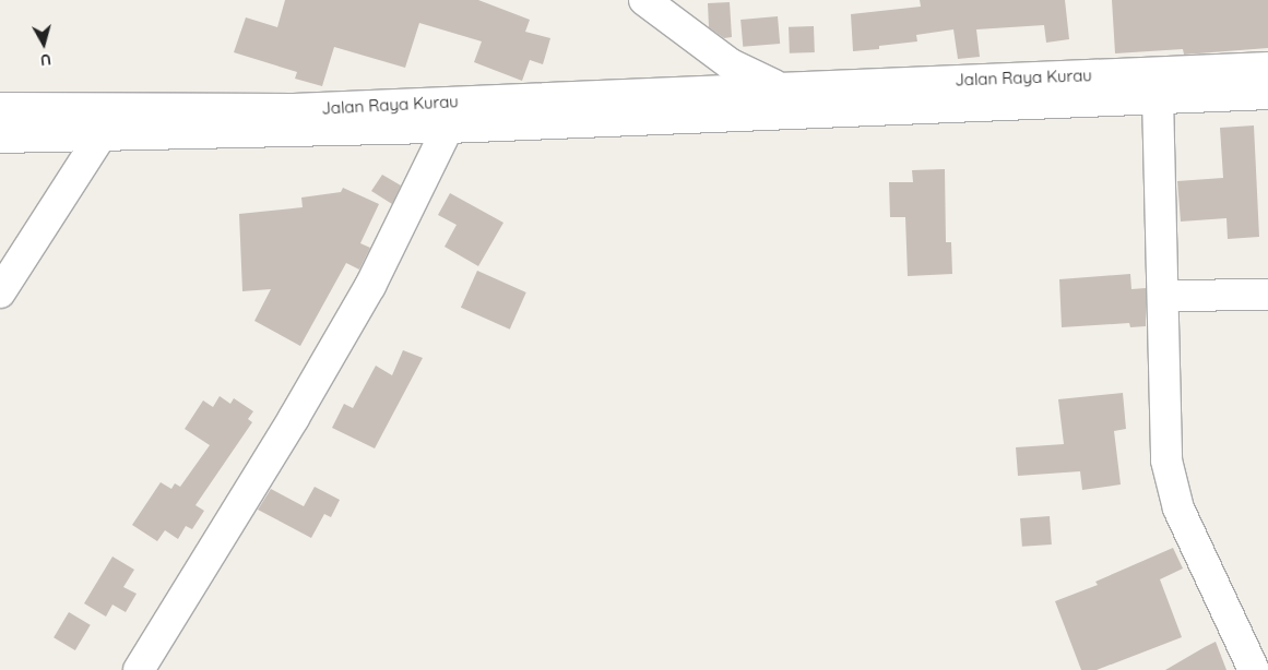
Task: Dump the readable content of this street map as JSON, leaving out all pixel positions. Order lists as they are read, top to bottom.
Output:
{
  "streets": {
    "street": ["Jalan Raya Kurau"]
  },
  "north": "bottom"
}
